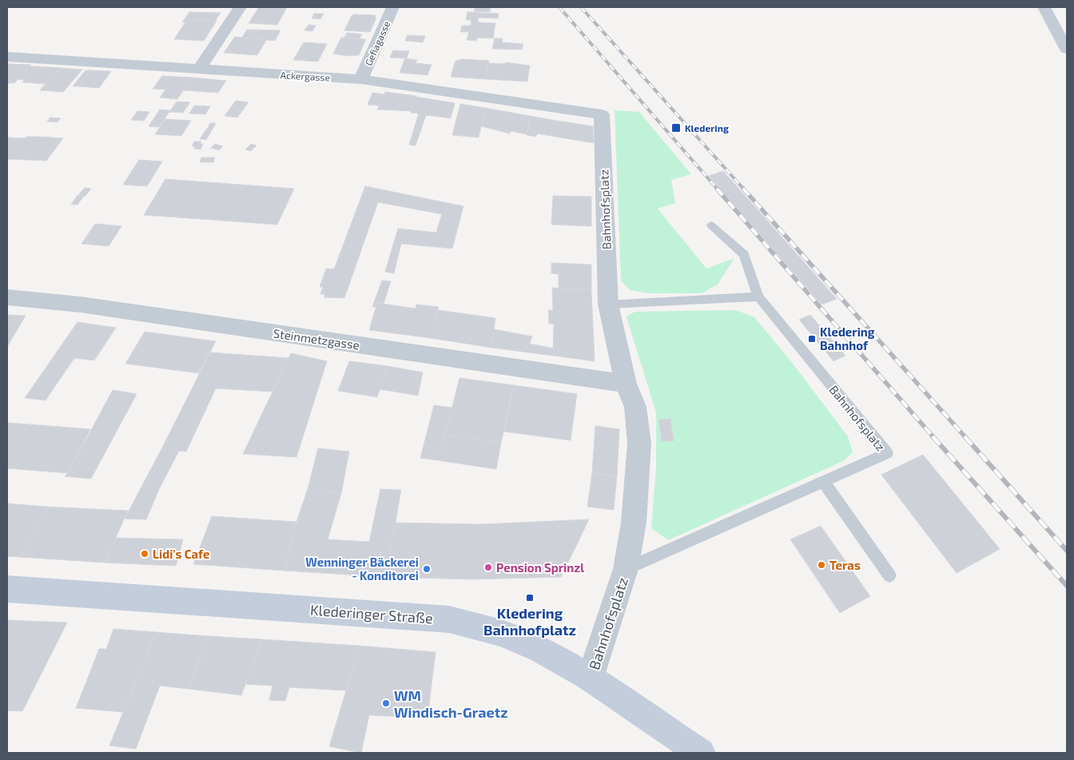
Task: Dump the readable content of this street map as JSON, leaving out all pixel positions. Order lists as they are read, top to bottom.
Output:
{
  "streets": {
    "main road": ["Klederinger Straße"],
    "street": [
      "Gefiagasse",
      "Ackergasse",
      "Bahnhofsplatz",
      "Steinmetzgasse"
    ]
  },
  "crossings": [
    ["Gefiagasse", "Ackergasse"],
    ["Ackergasse", "Bahnhofsplatz"],
    ["Bahnhofsplatz", "Steinmetzgasse"],
    ["Bahnhofsplatz", "Klederinger Straße"]
  ],
  "places": {
    "transit": ["Kledering", "Kledering Bahnhof", "Kledering Bahnhofplatz"],
    "other": [
      "Lidi's Cafe",
      "Teras",
      "Pension Sprinzl",
      "Wenninger Bäckerei - Konditorei",
      "WM Windisch-Graetz"
    ]
  }
}
